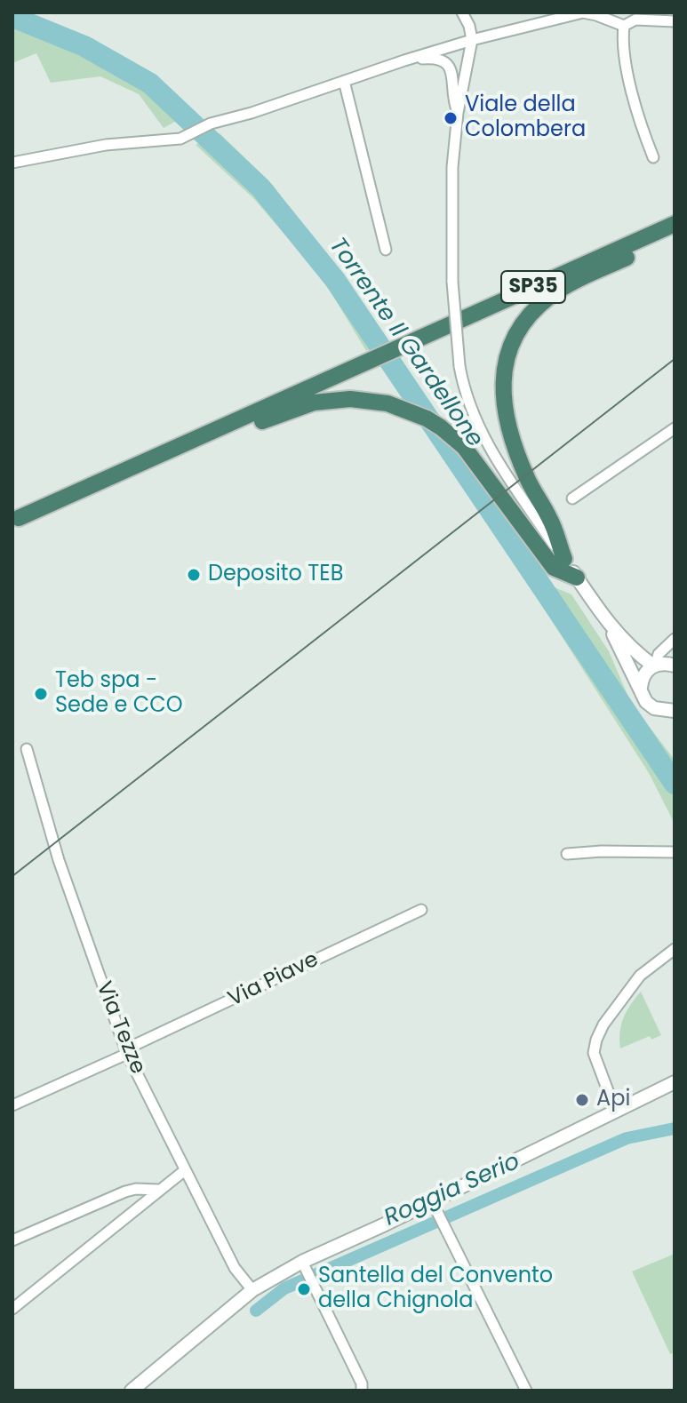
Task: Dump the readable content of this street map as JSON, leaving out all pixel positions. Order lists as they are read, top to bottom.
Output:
{
  "streets": {
    "highway": ["SP35"],
    "street": ["Via Piave", "Via Tezze"]
  },
  "crossings": [
    ["Via Piave", "Via Tezze"]
  ],
  "water": ["Torrente Il Gardellone", "Roggia Serio"],
  "places": [
    "Viale della Colombera",
    "Deposito TEB",
    "Teb spa - Sede e CCO",
    "Api",
    "Santella del Convento della Chignola"
  ]
}
